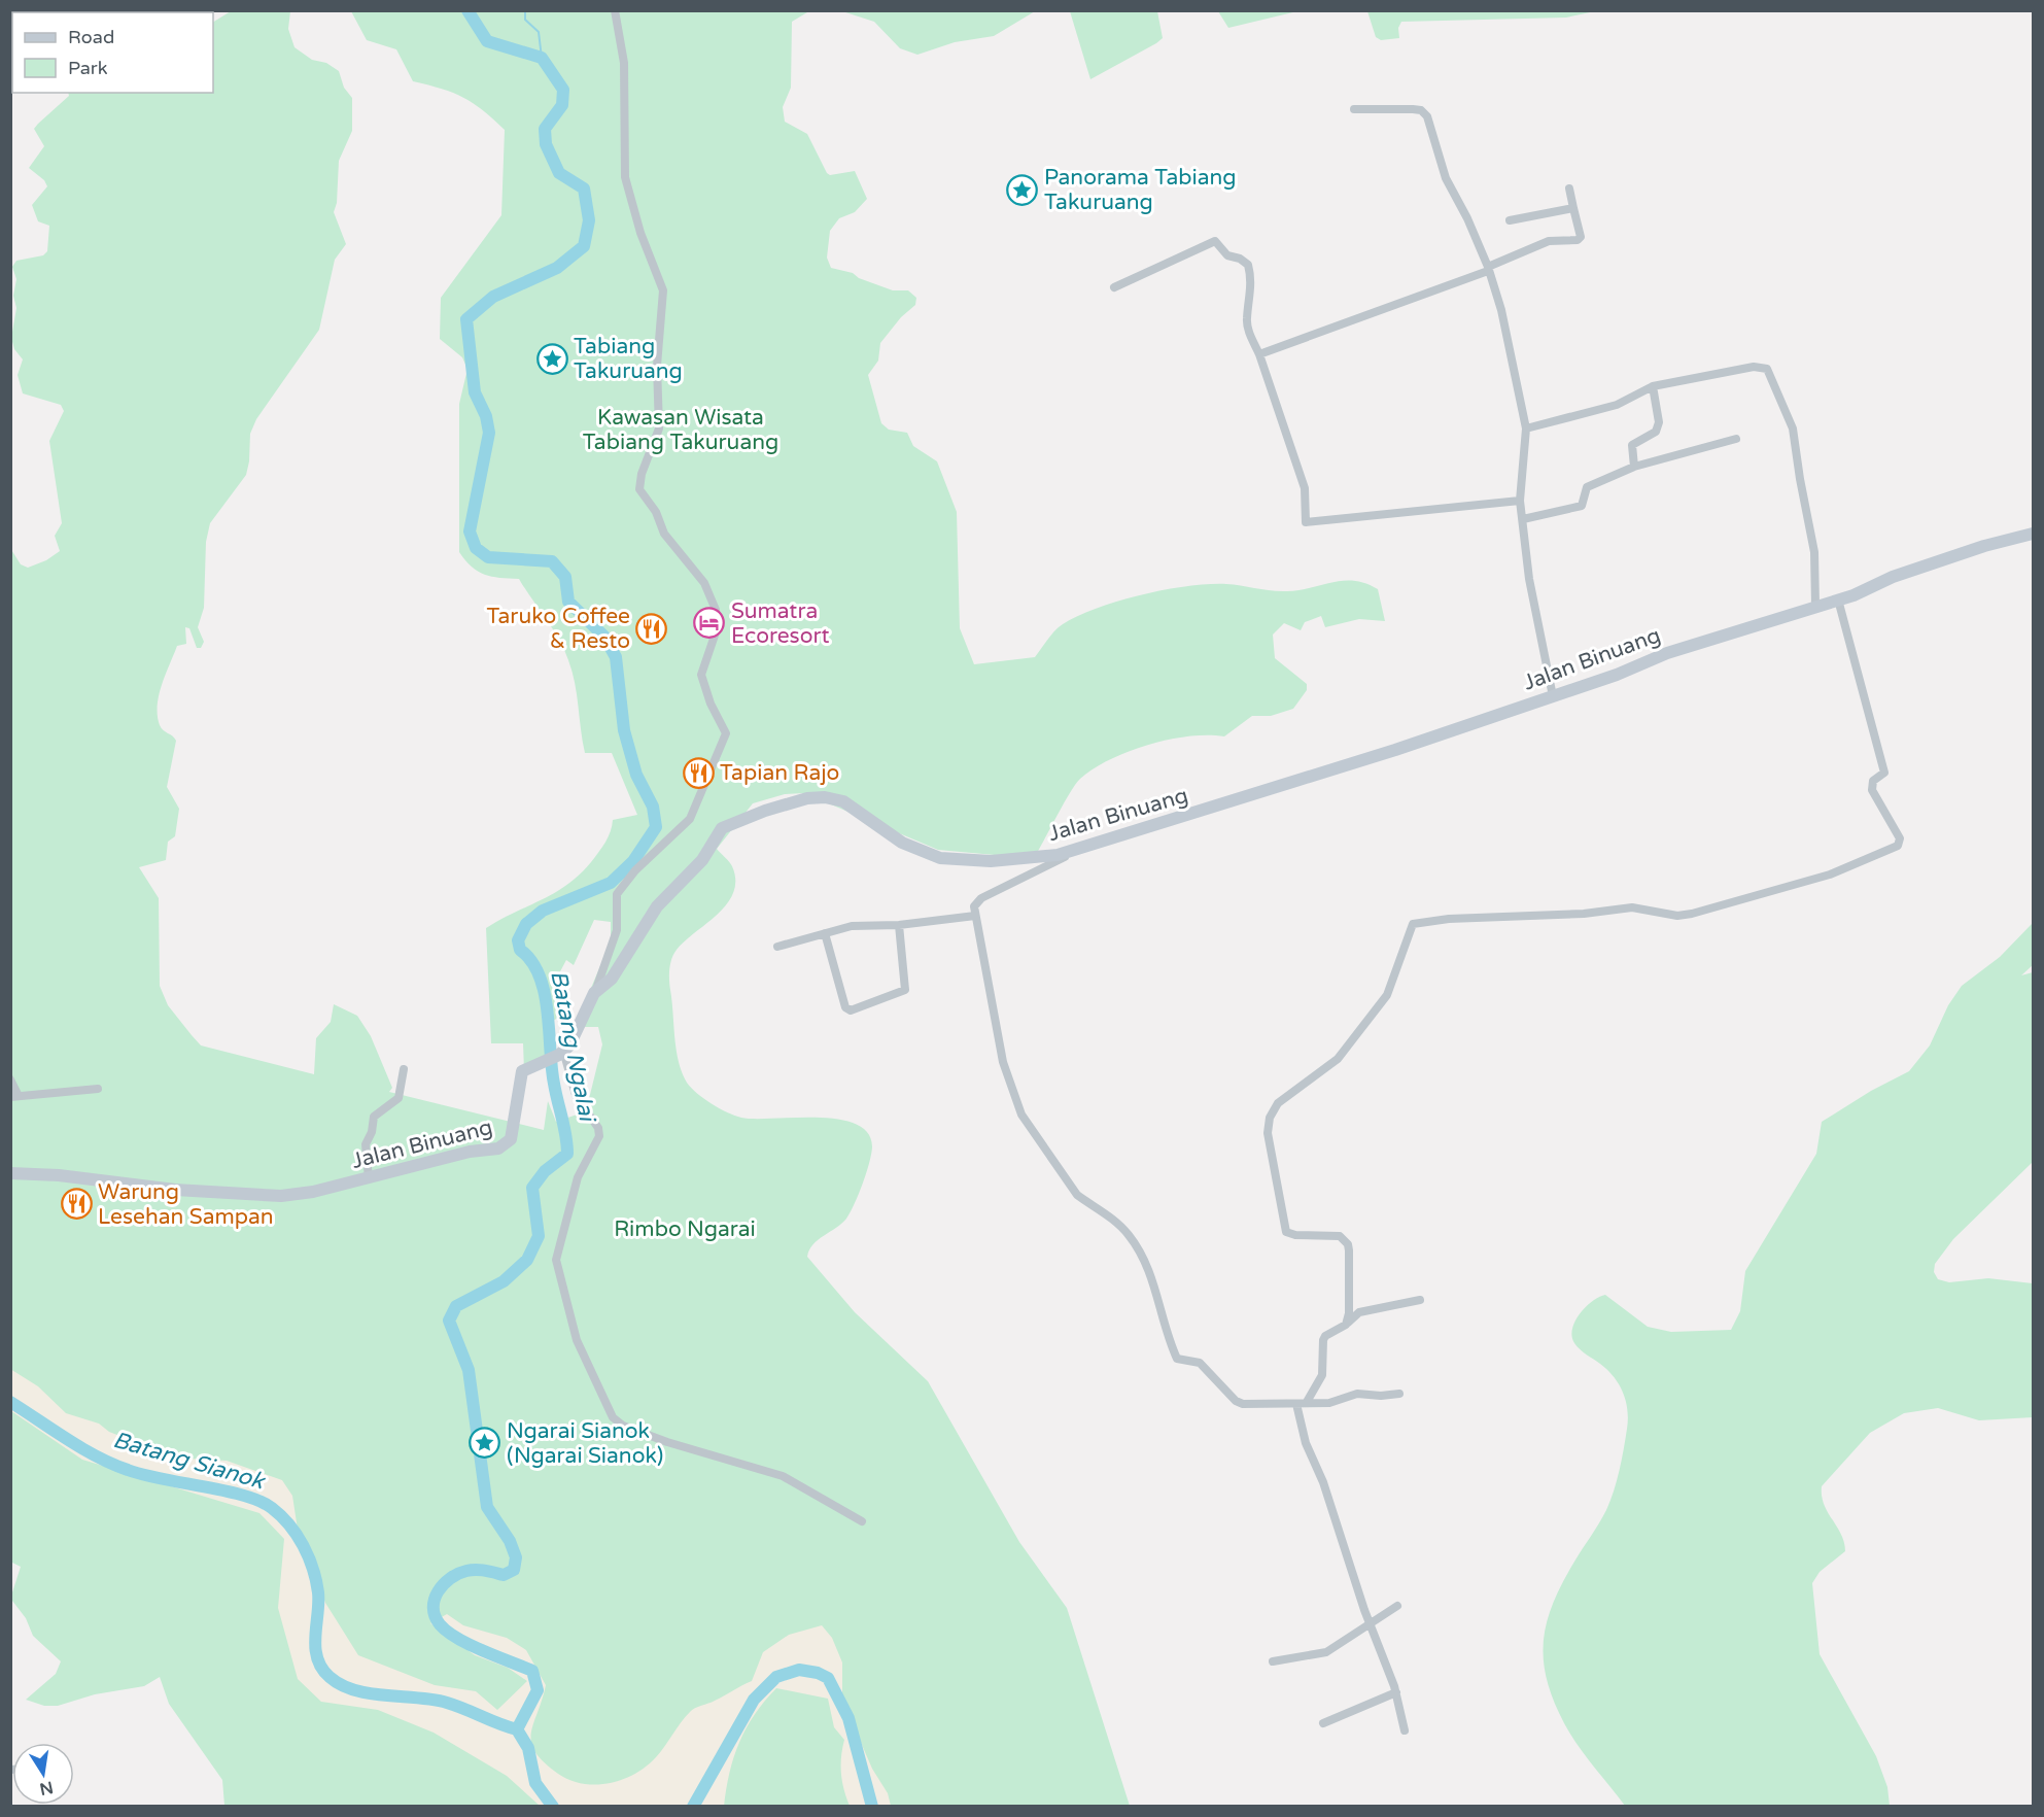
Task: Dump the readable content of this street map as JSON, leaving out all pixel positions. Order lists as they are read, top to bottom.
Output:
{
  "streets": {
    "main road": ["Jalan Binuang"]
  },
  "water": ["Batang Ngalai", "Batang Sianok"],
  "parks": ["Kawasan Wisata Tabiang Takuruang", "Rimbo Ngarai"],
  "places": {
    "place": ["Panorama Tabiang Takuruang", "Tabiang Takuruang", "Ngarai Sianok (Ngarai Sianok)"],
    "hotel": ["Sumatra Ecoresort"],
    "restaurant": ["Taruko Coffee & Resto", "Tapian Rajo", "Warung Lesehan Sampan"]
  },
  "legend": ["Road", "Park"],
  "north": "bottom"
}
